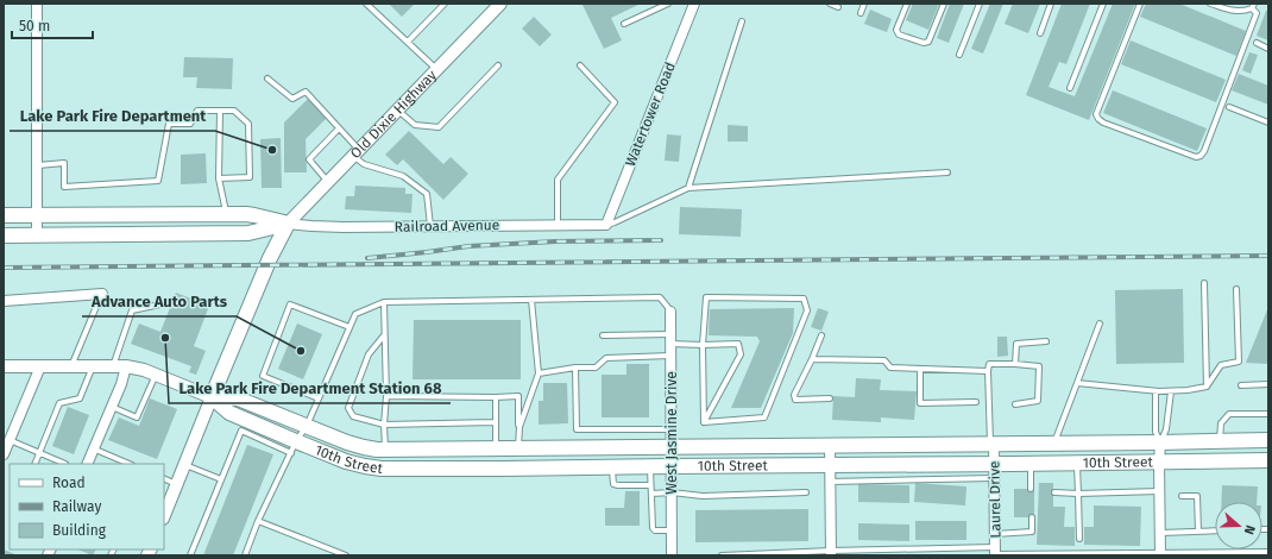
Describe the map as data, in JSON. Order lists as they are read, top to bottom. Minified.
{"streets":{"main road":["10th Street"],"street":["Old Dixie Highway","Watertower Road","Railroad Avenue","West Jasmine Drive","Laurel Drive"]},"crossings":[["Old Dixie Highway","Railroad Avenue"],["Watertower Road","Railroad Avenue"],["West Jasmine Drive","10th Street"],["10th Street","Laurel Drive"]],"places":["Lake Park Fire Department","Lake Park Fire Department Station 68","Advance Auto Parts"],"legend":["Road","Railway","Building"],"scale_bar":"50 m","north":"right"}
